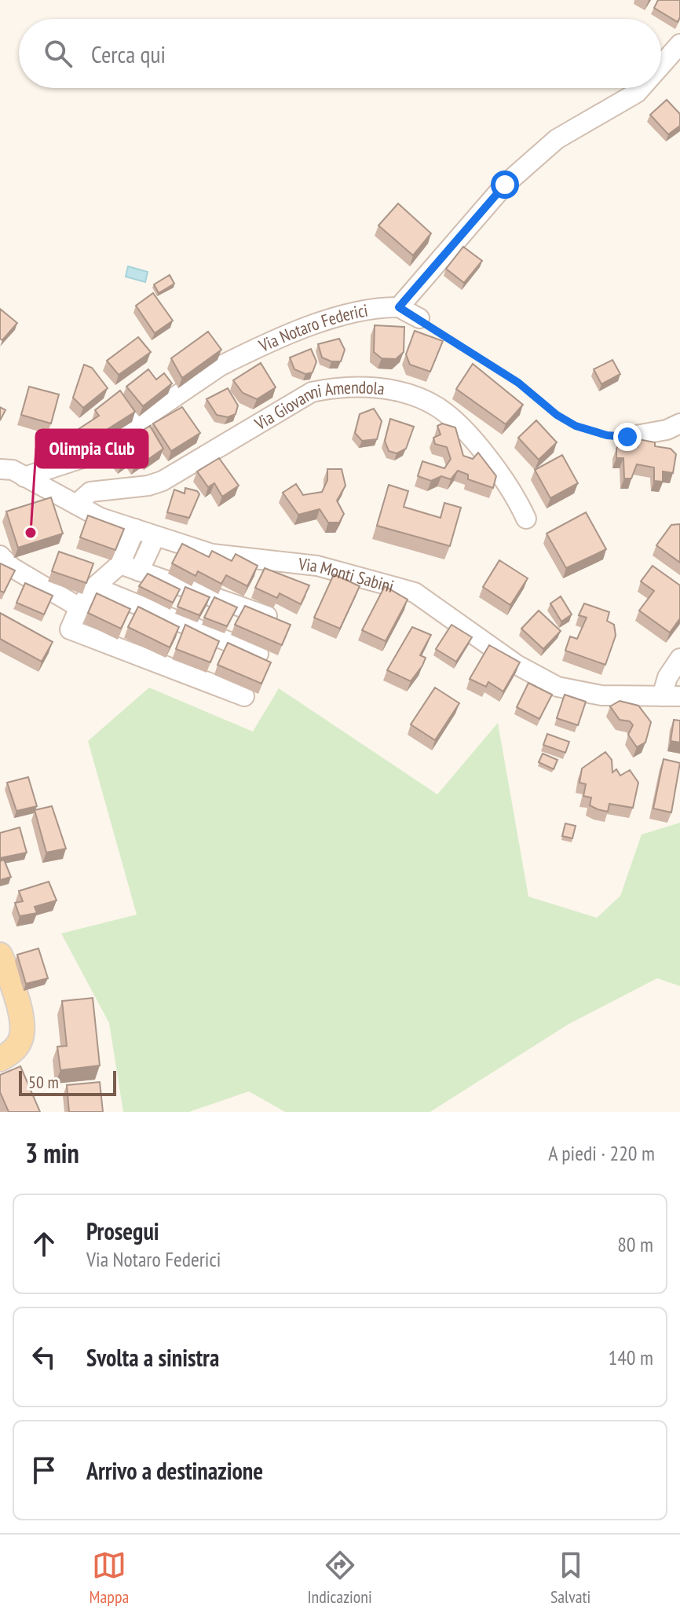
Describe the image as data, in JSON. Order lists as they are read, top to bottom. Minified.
{"streets":{"street":["Via Notaro Federici","Via Giovanni Amendola","Via Monti Sabini"]},"crossings":[["Via Notaro Federici","Via Monti Sabini"],["Via Giovanni Amendola","Via Monti Sabini"]],"places":["Olimpia Club"],"scale_bar":"50 m","page":{"search":"Cerca qui","scale":"50 m","heading":["3 min","A piedi · 220 m"],"list":[["Prosegui","Via Notaro Federici","80 m"],["Svolta a sinistra","140 m"],"Arrivo a destinazione"],"nav":["Mappa","Indicazioni","Salvati"]}}
